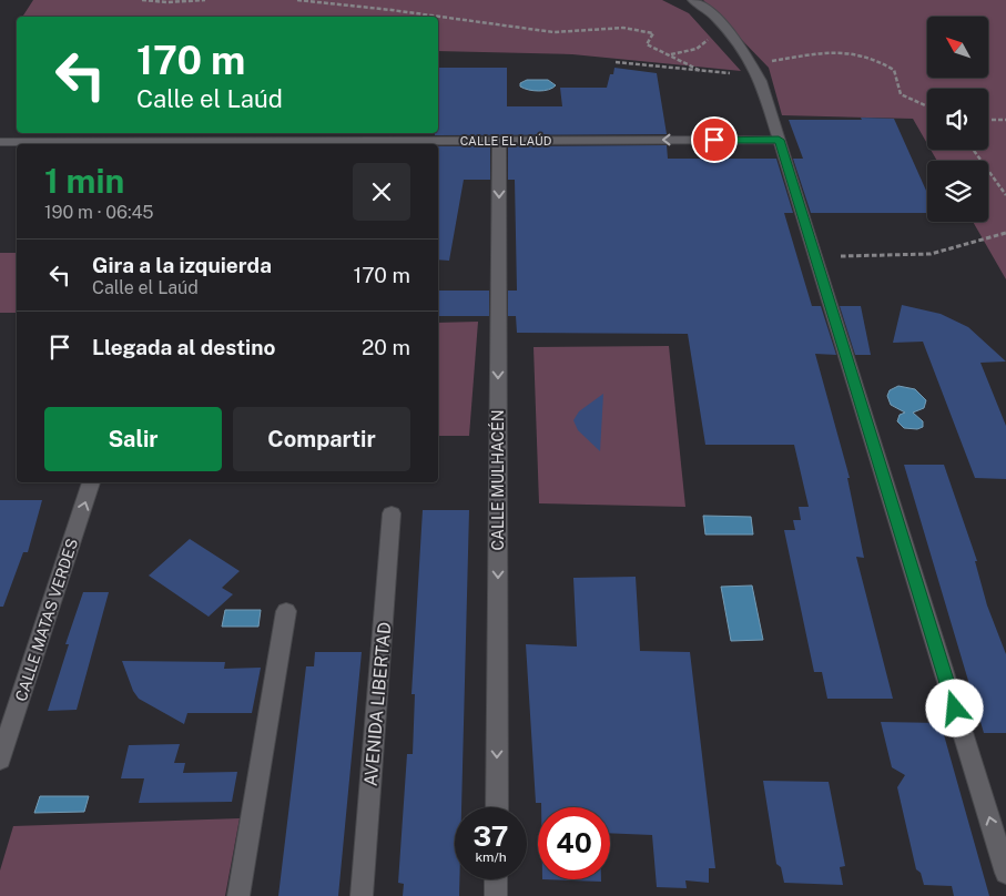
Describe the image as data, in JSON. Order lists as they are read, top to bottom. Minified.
{"streets":{"street":["CALLE EL LAÚD","CALLE MULHACÉN","CALLE MATAS VERDES","AVENIDA LIBERTAD"]},"crossings":[["CALLE EL LAÚD","CALLE MULHACÉN"]],"one_way":["CALLE EL LAÚD","CALLE MULHACÉN","CALLE MATAS VERDES"],"north":"top left","page":{"turn":["170 m","Calle el Laúd"],"heading":["1 min","190 m · 06:45"],"list":[{"name":"Gira a la izquierda","note":"Calle el Laúd","value":"170 m"},{"name":"Llegada al destino","value":"20 m"}],"buttons":["Salir","Compartir"],"speed":"37 km/h","limit":"40"}}
